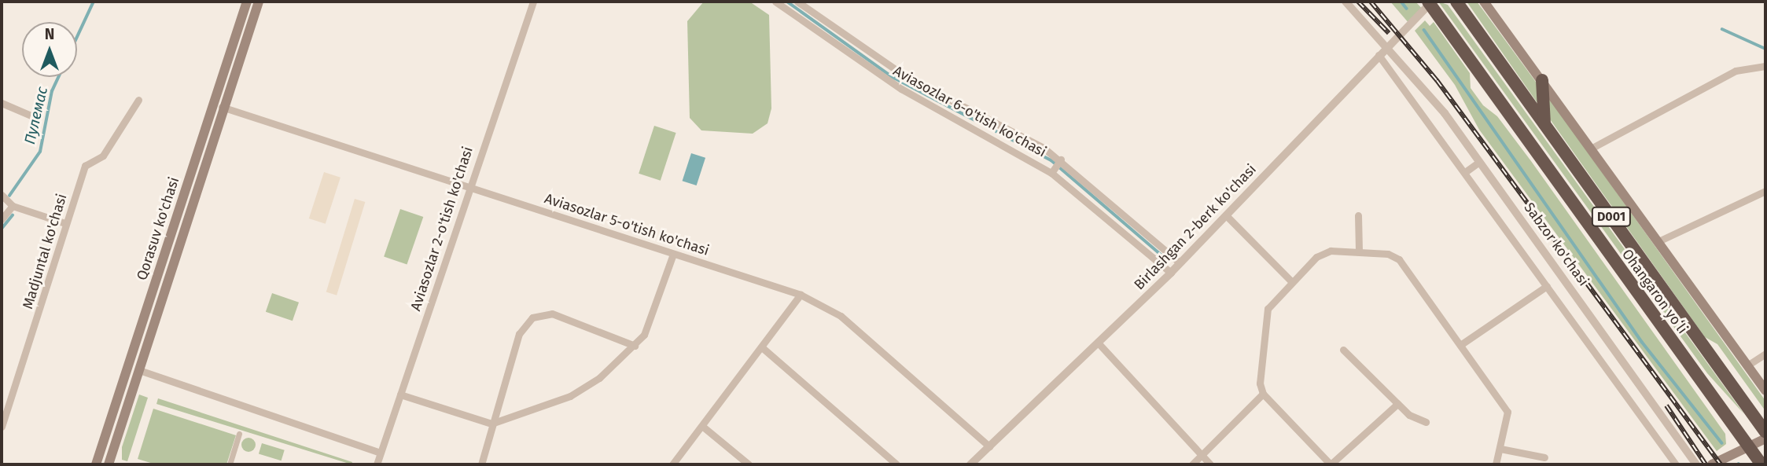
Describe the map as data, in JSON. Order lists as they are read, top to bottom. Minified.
{"streets":{"highway":["D001","Ohangaron yoʻli"],"main road":["Qorasuv ko'chasi"],"street":["Aviasozlar 6-o'tish ko'chasi","Aviasozlar 5-o'tish ko'chasi","Birlashgan 2-berk ko'chasi","Aviasozlar 2-o'tish ko'chasi","Sabzor ko'chasi","Madjuntal ko'chasi"]},"crossings":[["Aviasozlar 6-o'tish ko'chasi","Birlashgan 2-berk ko'chasi"],["Aviasozlar 5-o'tish ko'chasi","Birlashgan 2-berk ko'chasi"],["Aviasozlar 5-o'tish ko'chasi","Qorasuv ko'chasi"],["Aviasozlar 5-o'tish ko'chasi","Aviasozlar 2-o'tish ko'chasi"],["Birlashgan 2-berk ko'chasi","Sabzor ko'chasi"],["Birlashgan 2-berk ko'chasi","Ohangaron yoʻli"]],"water":["Пулемас"],"north":"top"}
